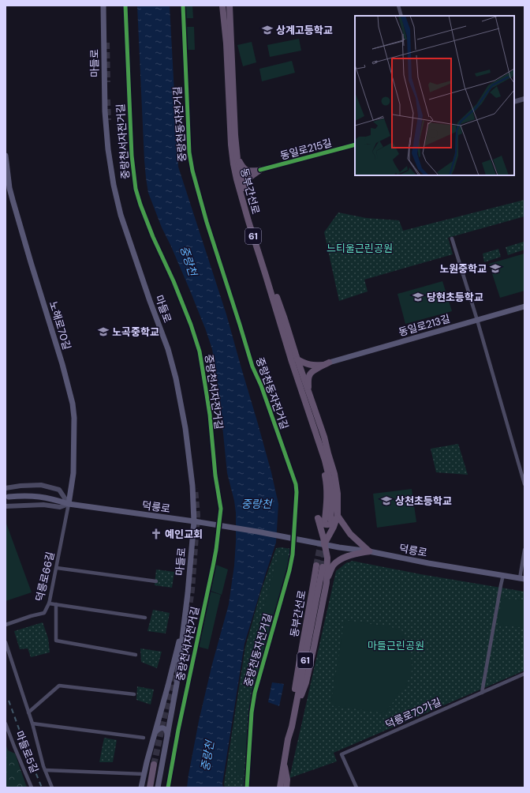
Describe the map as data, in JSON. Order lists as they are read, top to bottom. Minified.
{"streets":{"highway":["동부간선로","61"],"main road":["마들로","노해로70길","동일로213길","덕릉로"],"street":["동일로215길","덕릉로66길","덕릉로70가길","마들로5길"],"cycle path":["중랑천동자전거길","중랑천서자전거길"]},"crossings":[["마들로","덕릉로"],["노해로70길","덕릉로"],["노해로70길","덕릉로66길"],["덕릉로","덕릉로66길"]],"water":["중랑천"],"parks":["느티울근린공원","마들근린공원"],"places":{"school or university":["상계고등학교","노원중학교","당현초등학교","노곡중학교","상천초등학교"],"church":["예인교회"]}}
